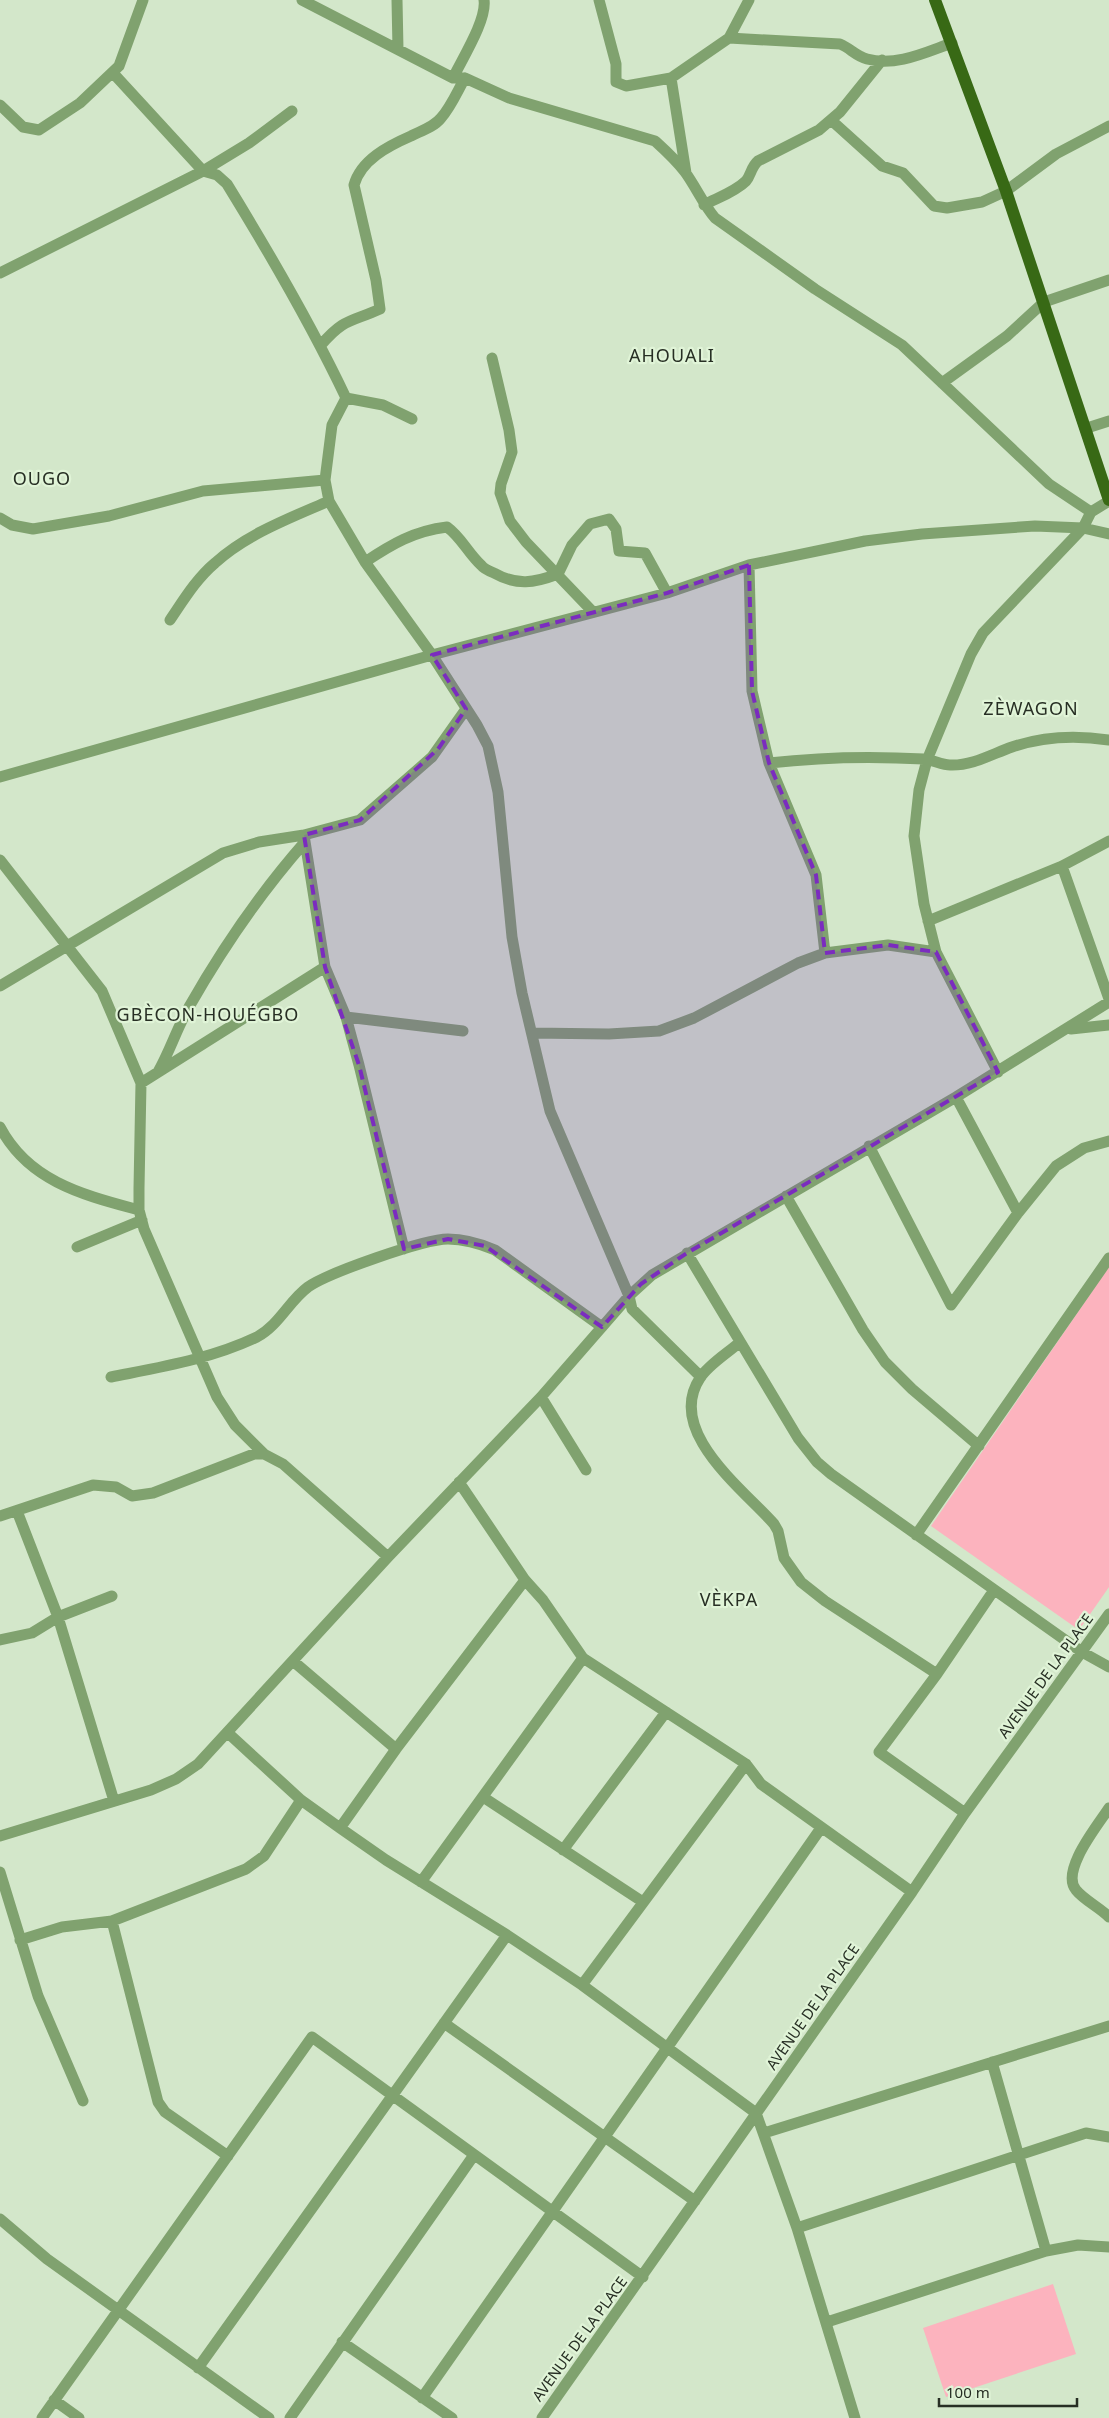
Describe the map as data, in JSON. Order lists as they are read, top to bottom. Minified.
{"streets":{"street":["AVENUE DE LA PLACE"]},"districts":["AHOUALI","OUGO","ZÈWAGON","GBÈCON-HOUÉGBO","VÈKPA"],"scale_bar":"100 m"}
